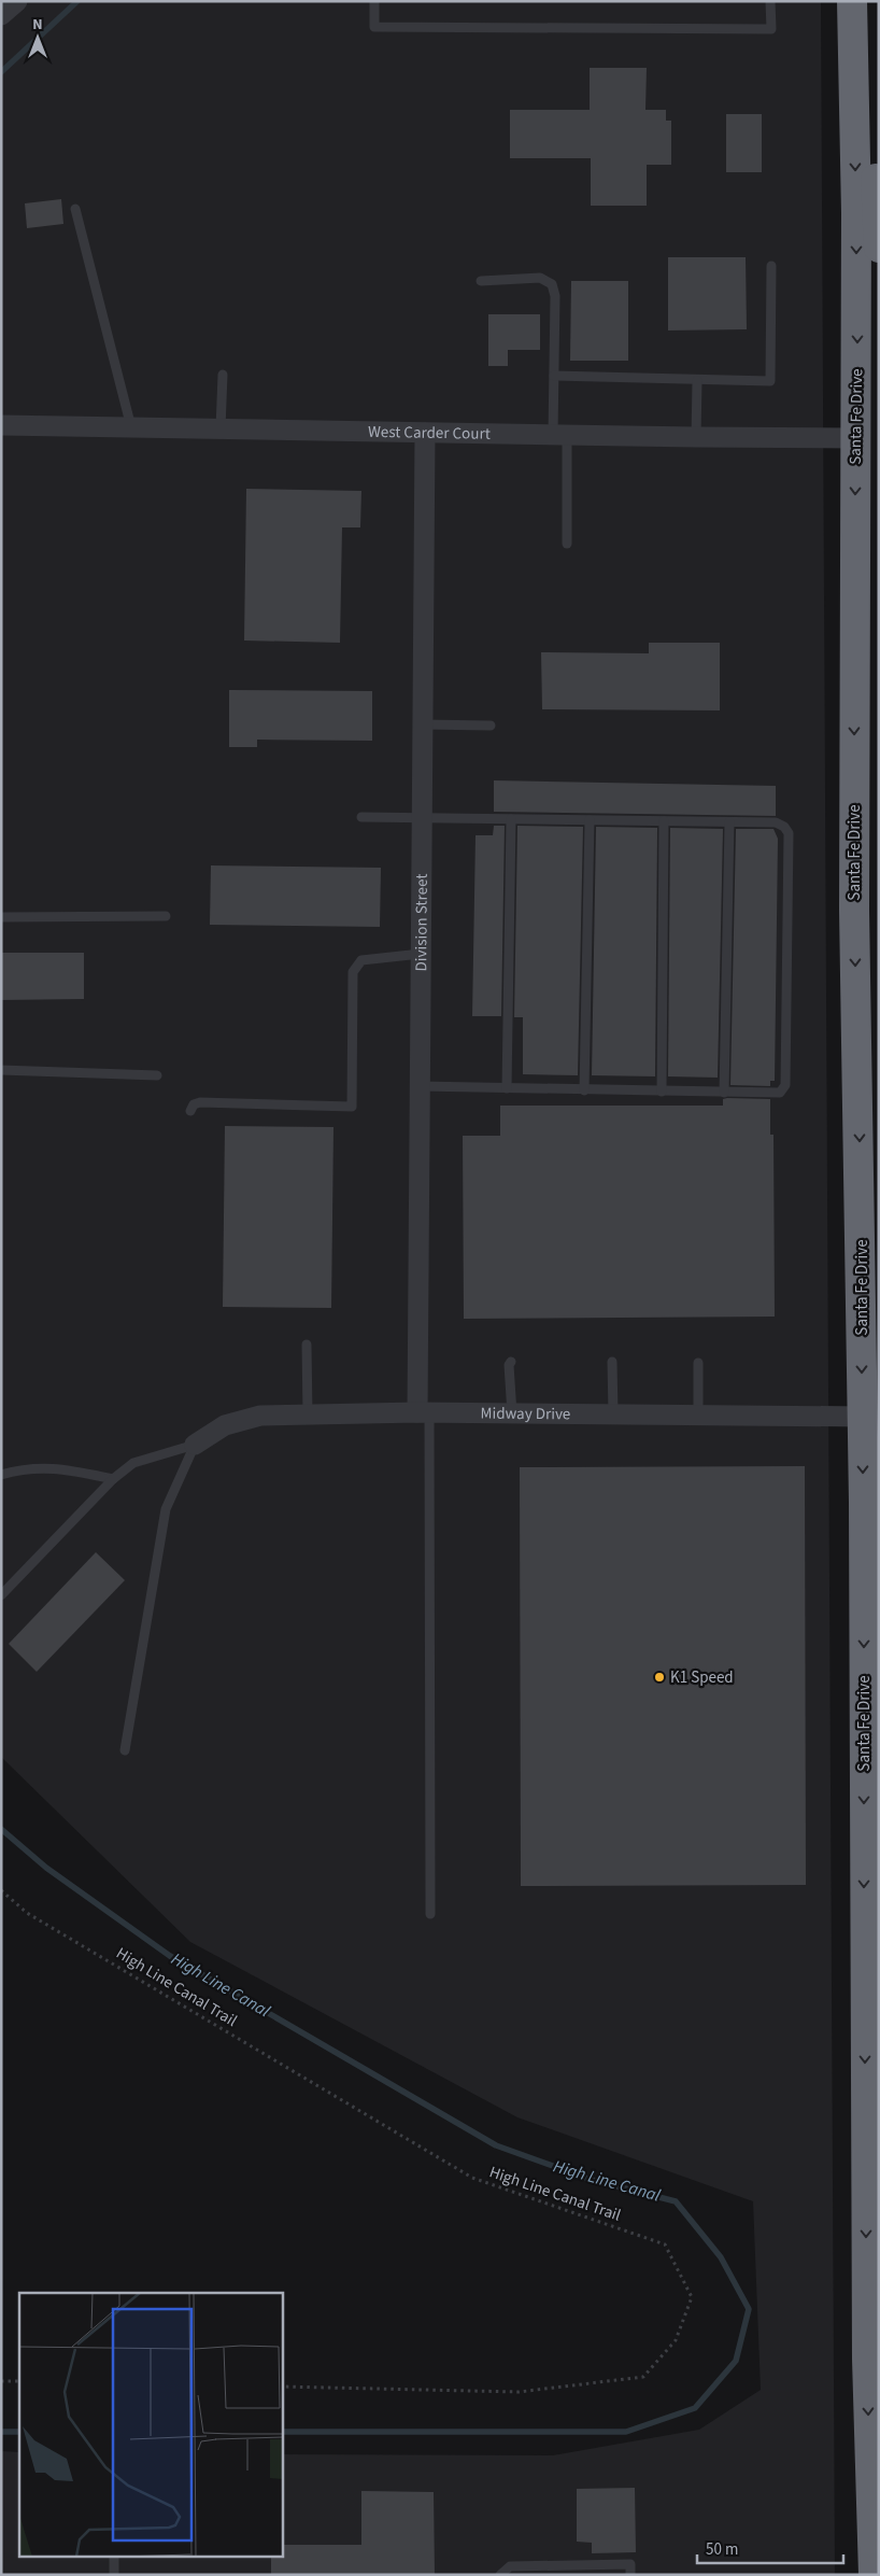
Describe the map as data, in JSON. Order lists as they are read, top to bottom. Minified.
{"streets":{"highway":["Santa Fe Drive"],"street":["West Carder Court","Division Street","Midway Drive"],"path":["High Line Canal Trail"]},"crossings":[["Santa Fe Drive","West Carder Court"],["Santa Fe Drive","Midway Drive"],["West Carder Court","Division Street"],["Division Street","Midway Drive"]],"one_way":["Santa Fe Drive"],"water":["High Line Canal"],"places":["K1 Speed"],"scale_bar":"50 m","north":"top"}
